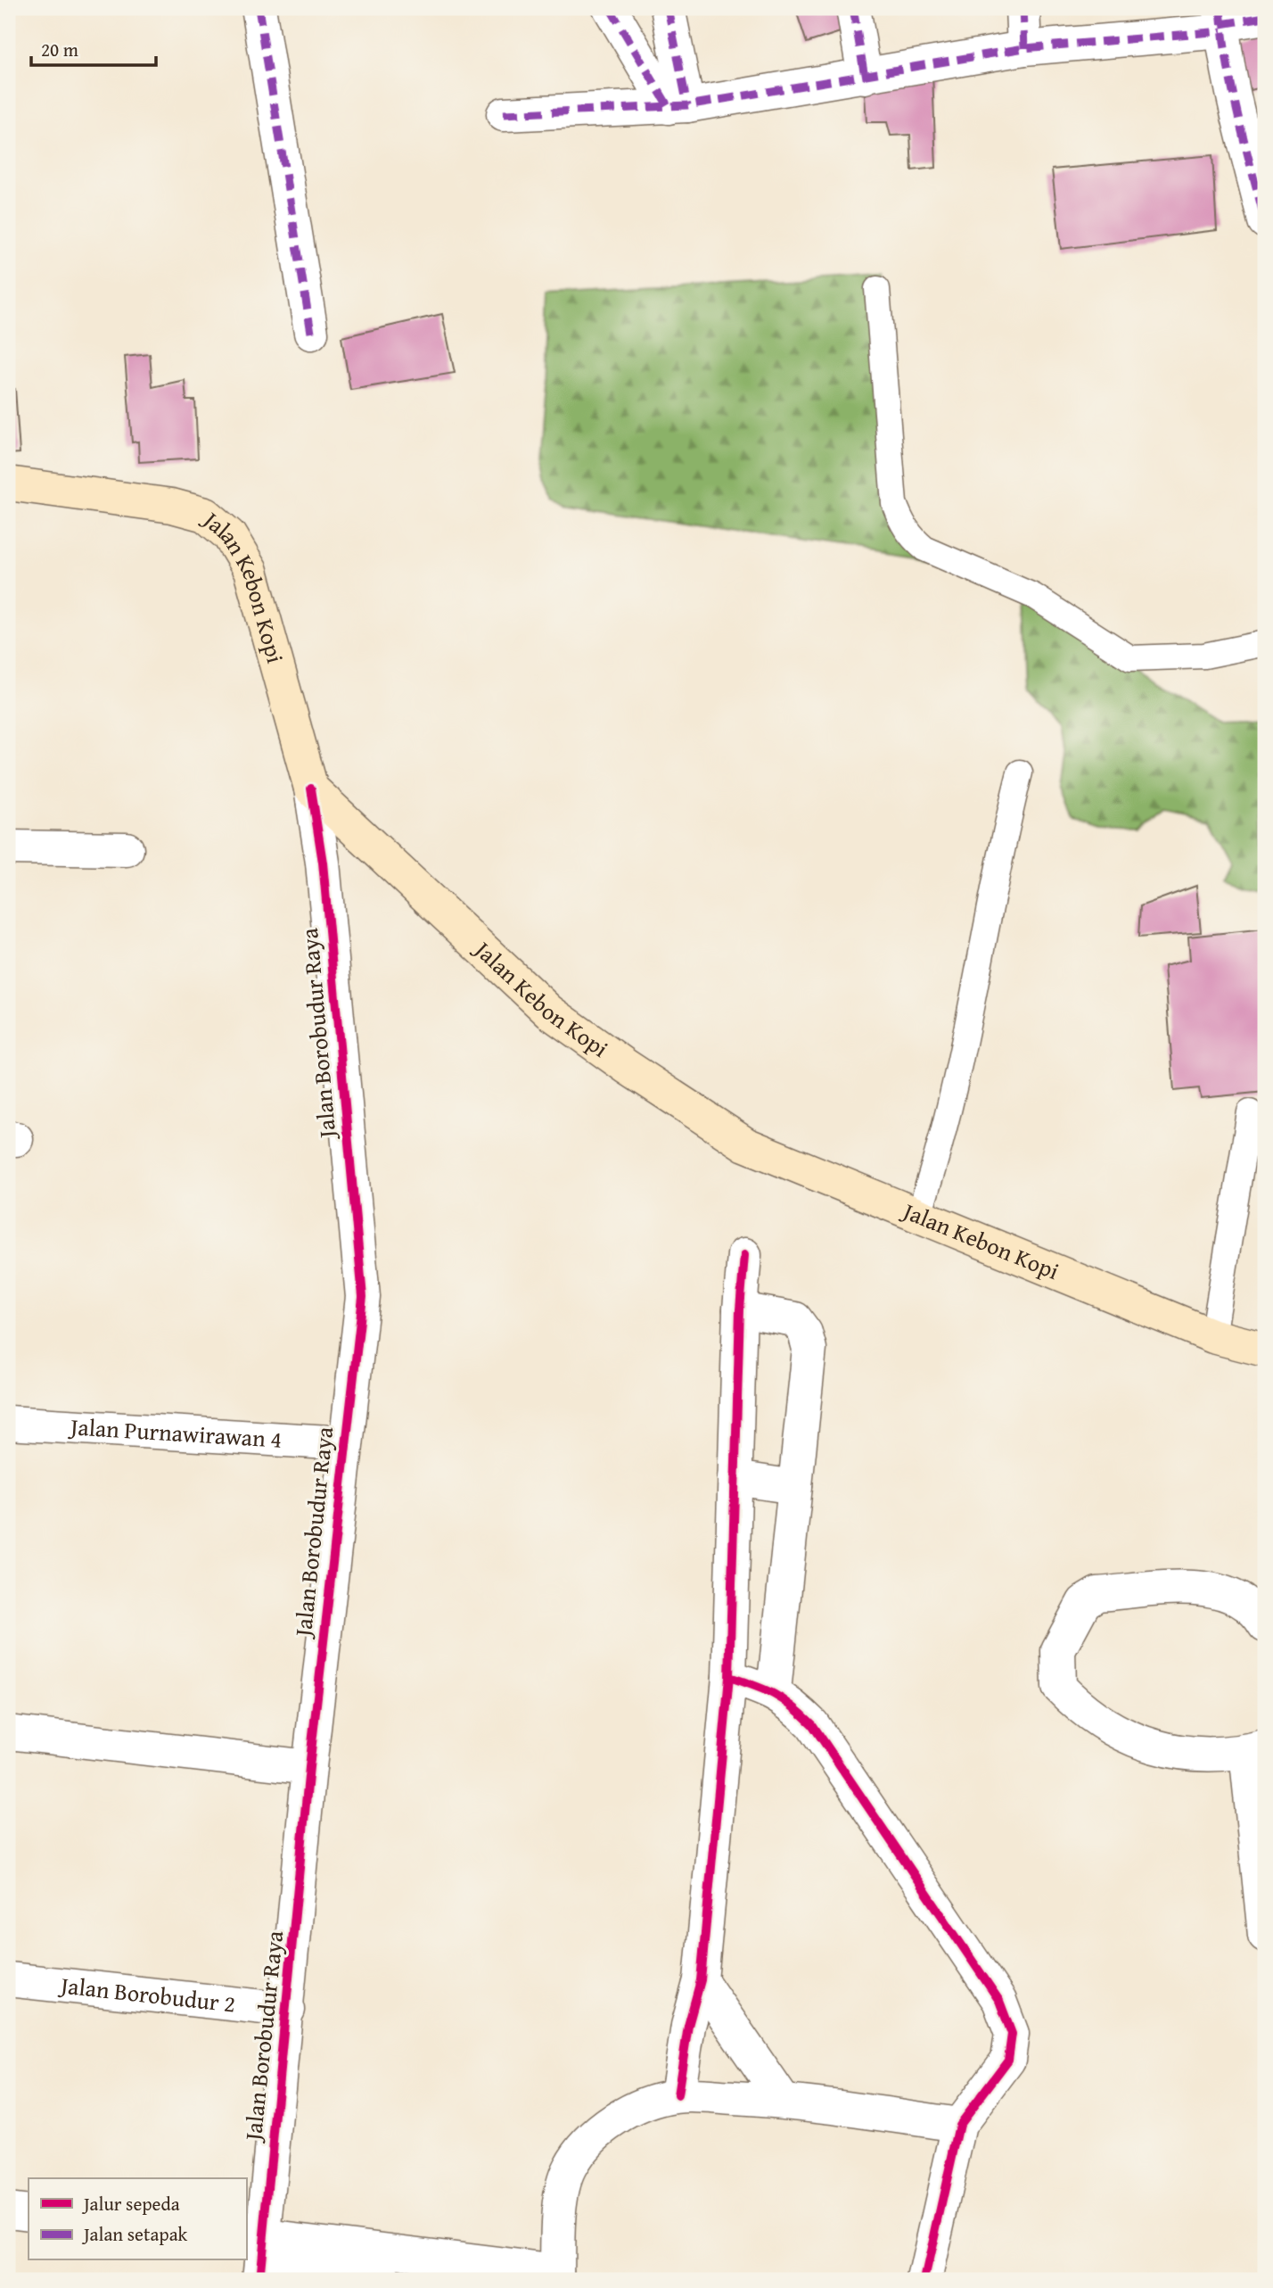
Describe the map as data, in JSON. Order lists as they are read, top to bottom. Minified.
{"streets":{"main road":["Jalan Kebon Kopi"],"street":["Jalan Borobudur Raya","Jalan Purnawirawan 4","Jalan Borobudur 2"]},"crossings":[["Jalan Kebon Kopi","Jalan Borobudur Raya"],["Jalan Borobudur Raya","Jalan Purnawirawan 4"],["Jalan Borobudur Raya","Jalan Borobudur 2"]],"legend":["Jalur sepeda","Jalan setapak"],"scale_bar":"20 m"}
